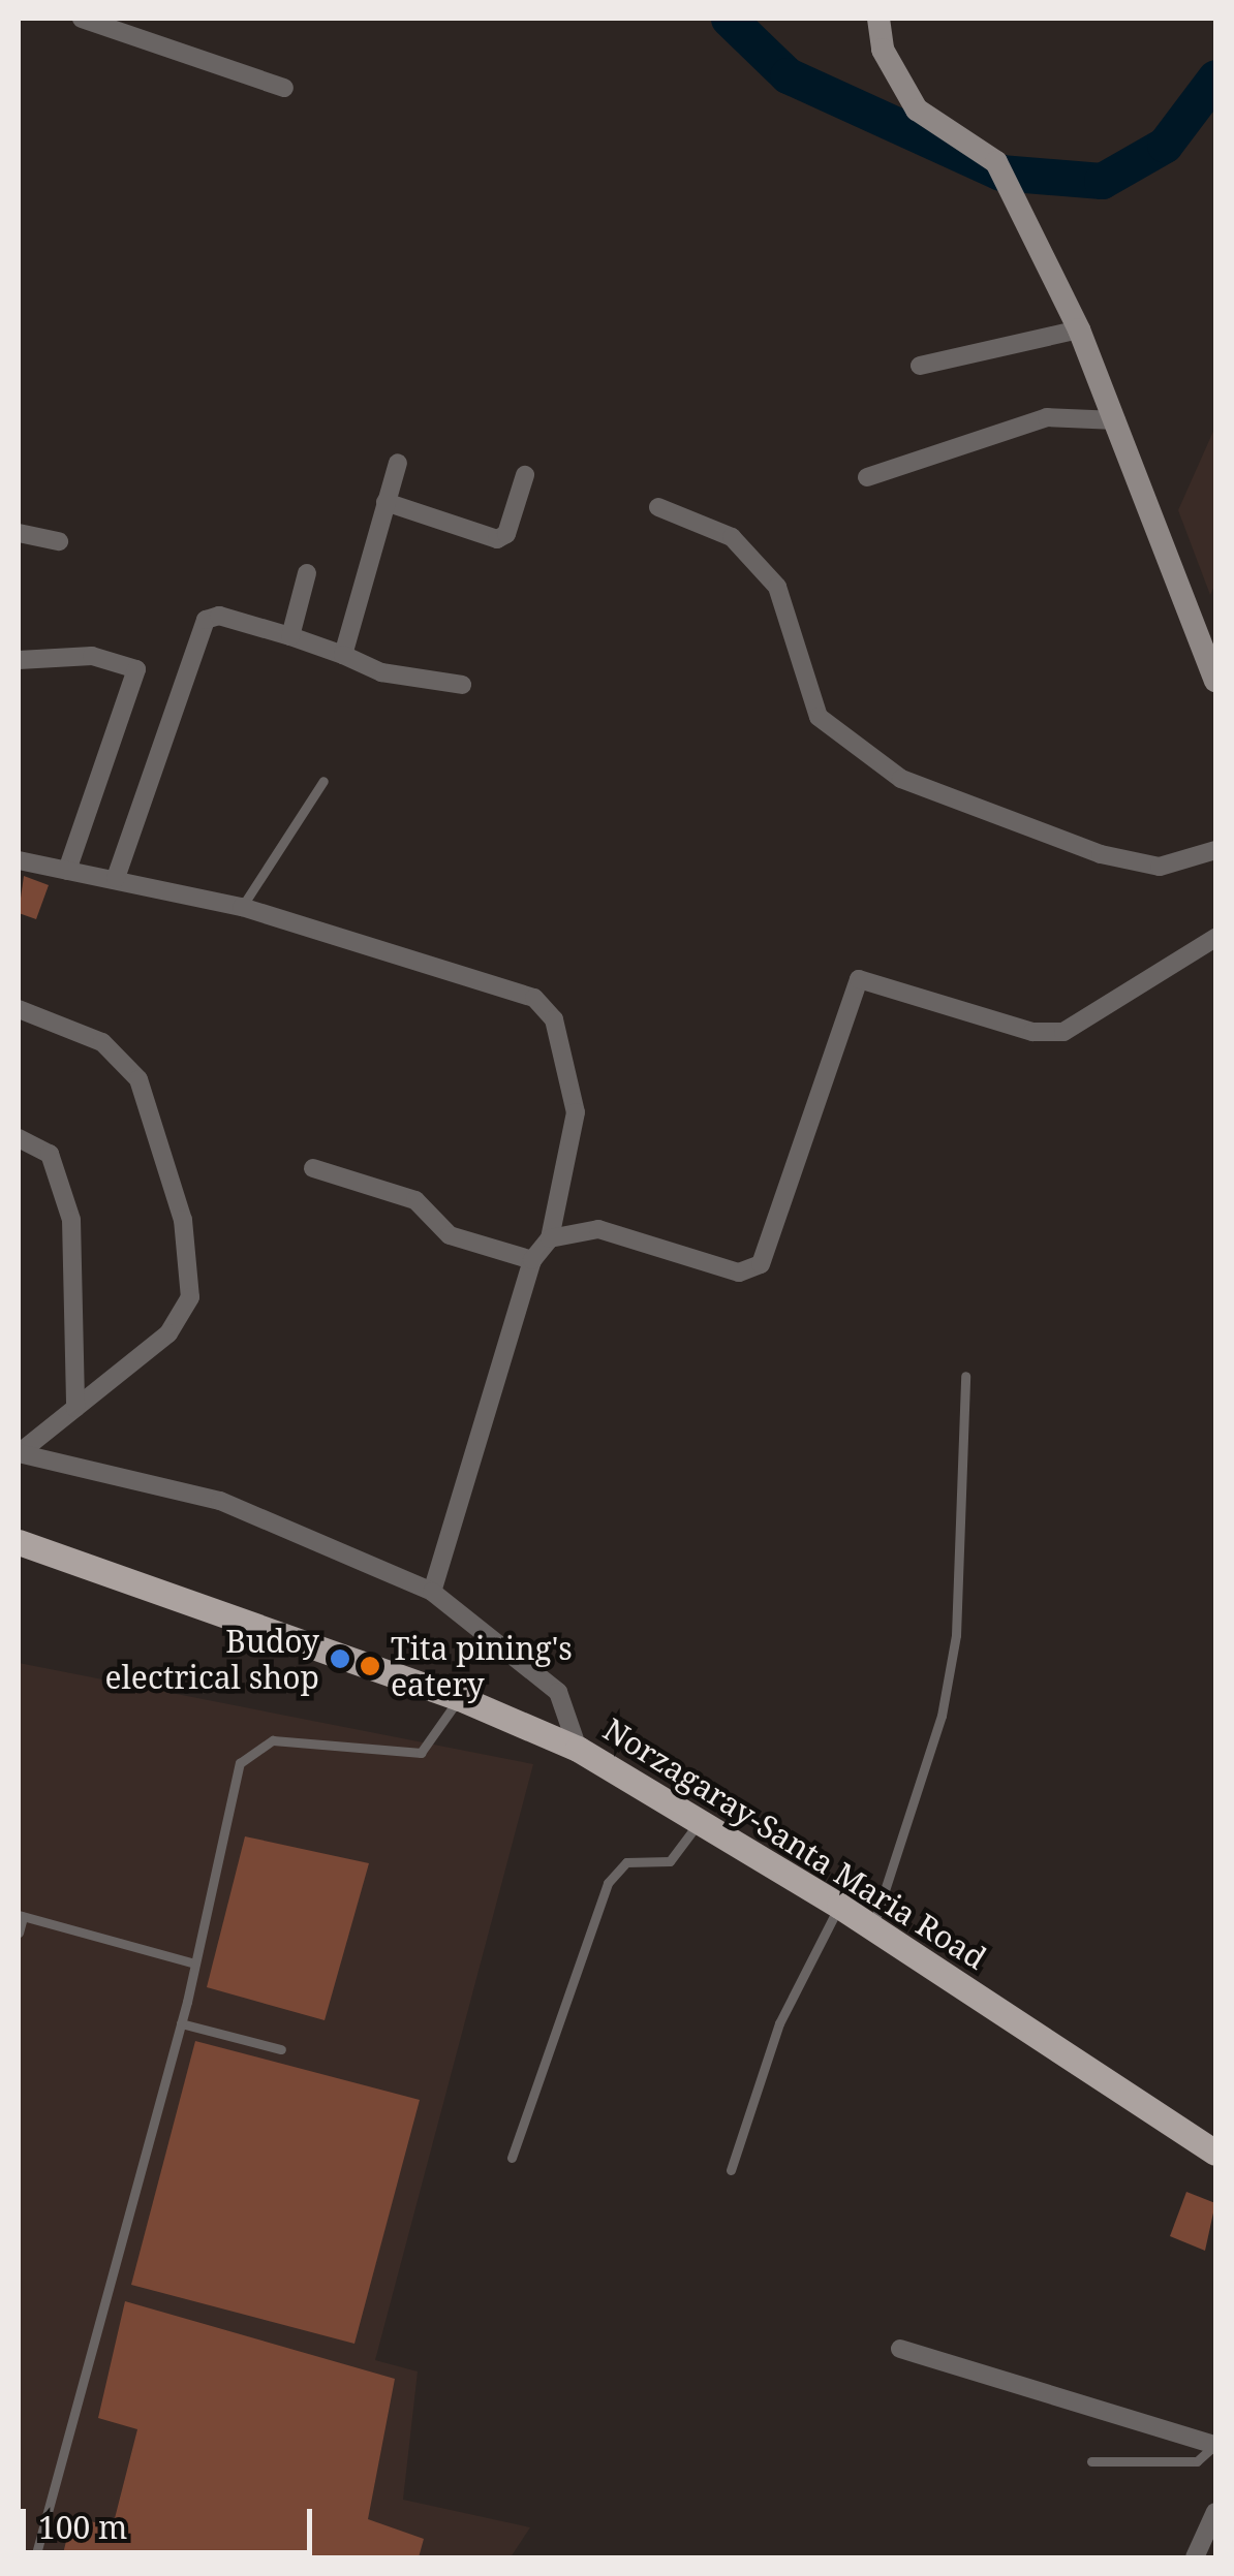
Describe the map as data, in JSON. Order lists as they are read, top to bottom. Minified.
{"streets":{"main road":["Norzagaray-Santa Maria Road"]},"places":["Budoy electrical shop","Tita pining's eatery"],"scale_bar":"100 m"}
